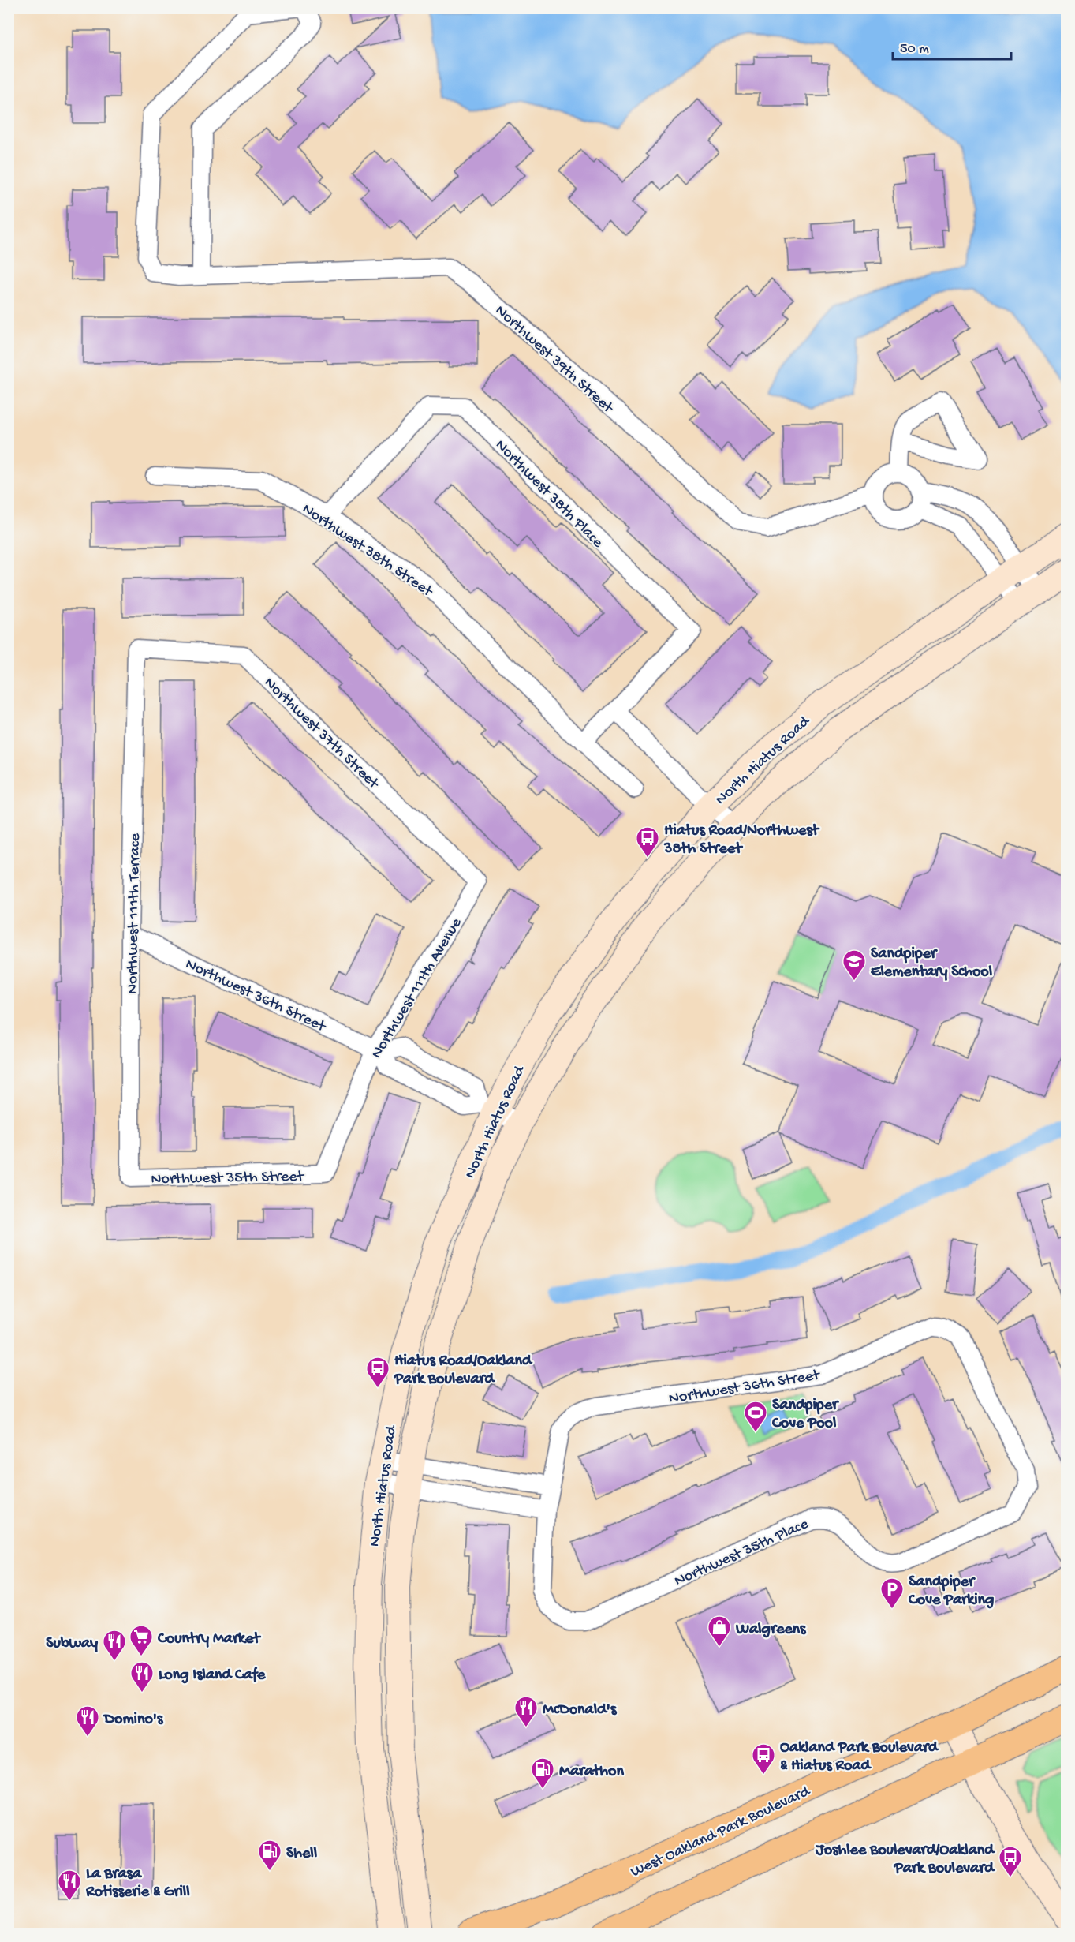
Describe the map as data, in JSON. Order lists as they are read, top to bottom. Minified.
{"streets":{"main road":["North Hiatus Road","West Oakland Park Boulevard"],"street":["Northwest 39th Street","Northwest 38th Place","Northwest 38th Street","Northwest 37th Street","Northwest 111th Terrace","Northwest 111th Avenue","Northwest 36th Street","Northwest 35th Street","Northwest 35th Place"]},"crossings":[["Northwest 38th Place","Northwest 38th Street"],["Northwest 37th Street","Northwest 111th Terrace"],["Northwest 37th Street","Northwest 111th Avenue"],["Northwest 111th Terrace","Northwest 36th Street"],["Northwest 111th Terrace","Northwest 35th Street"],["Northwest 111th Avenue","Northwest 36th Street"],["Northwest 111th Avenue","Northwest 35th Street"],["Northwest 36th Street","Northwest 35th Place"]],"places":{"bus stop":["Hiatus Road/Northwest 38th Street","Hiatus Road/Oakland Park Boulevard","Oakland Park Boulevard & Hiatus Road","Joshlee Boulevard/Oakland Park Boulevard"],"school or university":["Sandpiper Elementary School"],"sports":["Sandpiper Cove Pool"],"parking":["Sandpiper Cove Parking"],"shop":["Walgreens"],"supermarket":["Country Market"],"restaurant":["Subway","Long Island Cafe","McDonald's","Domino's","La Brasa Rotisserie & Grill"],"fuel station":["Marathon","Shell"]},"scale_bar":"50 m"}
